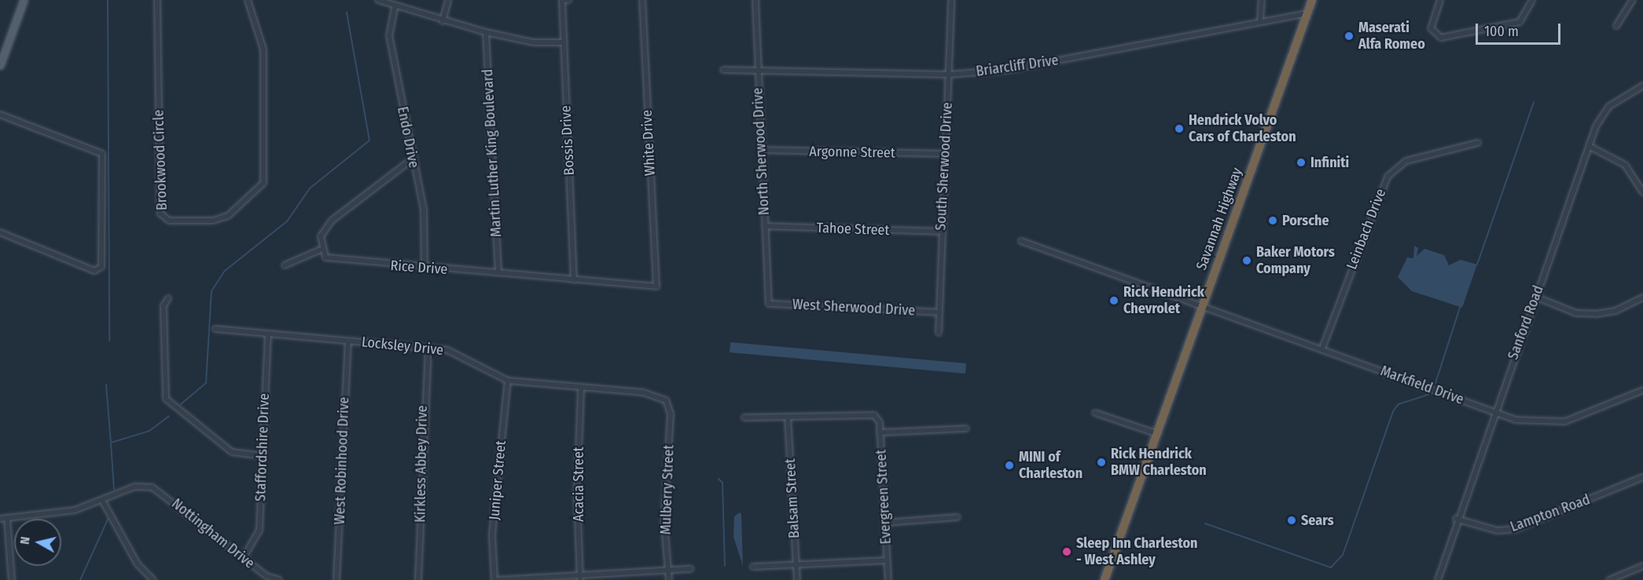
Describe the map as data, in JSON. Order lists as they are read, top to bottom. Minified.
{"streets":{"highway":["Savannah Highway"],"street":["Briarcliff Drive","Endo Drive","Bossis Drive","White Drive","North Sherwood Drive","Argonne Street","Martin Luther King Boulevard","Brookwood Circle","South Sherwood Drive","Tahoe Street","Leinbach Drive","Rice Drive","West Sherwood Drive","Sanford Road","Locksley Drive","Markfield Drive","Staffordshire Drive","West Robinhood Drive","Kirkless Abbey Drive","Juniper Street","Acacia Street","Mulberry Street","Evergreen Street","Balsam Street","Lampton Road","Nottingham Drive"]},"crossings":[["Briarcliff Drive","North Sherwood Drive"],["Briarcliff Drive","South Sherwood Drive"],["Briarcliff Drive","Savannah Highway"],["Endo Drive","Rice Drive"],["Bossis Drive","Rice Drive"],["White Drive","Rice Drive"],["North Sherwood Drive","Argonne Street"],["North Sherwood Drive","Tahoe Street"],["North Sherwood Drive","West Sherwood Drive"],["Argonne Street","South Sherwood Drive"],["Martin Luther King Boulevard","Rice Drive"],["South Sherwood Drive","Tahoe Street"],["South Sherwood Drive","West Sherwood Drive"],["Savannah Highway","Markfield Drive"],["Leinbach Drive","Markfield Drive"],["Sanford Road","Markfield Drive"],["Sanford Road","Lampton Road"],["Locksley Drive","Staffordshire Drive"],["Locksley Drive","West Robinhood Drive"],["Locksley Drive","Kirkless Abbey Drive"],["Locksley Drive","Juniper Street"],["Locksley Drive","Acacia Street"],["Locksley Drive","Mulberry Street"],["Staffordshire Drive","Nottingham Drive"],["Evergreen Street","Balsam Street"]],"places":["Maserati Alfa Romeo","Hendrick Volvo Cars of Charleston","Infiniti","Porsche","Baker Motors Company","Rick Hendrick Chevrolet","Rick Hendrick BMW Charleston","MINI of Charleston","Sears","Sleep Inn Charleston - West Ashley"],"scale_bar":"100 m","north":"left"}
